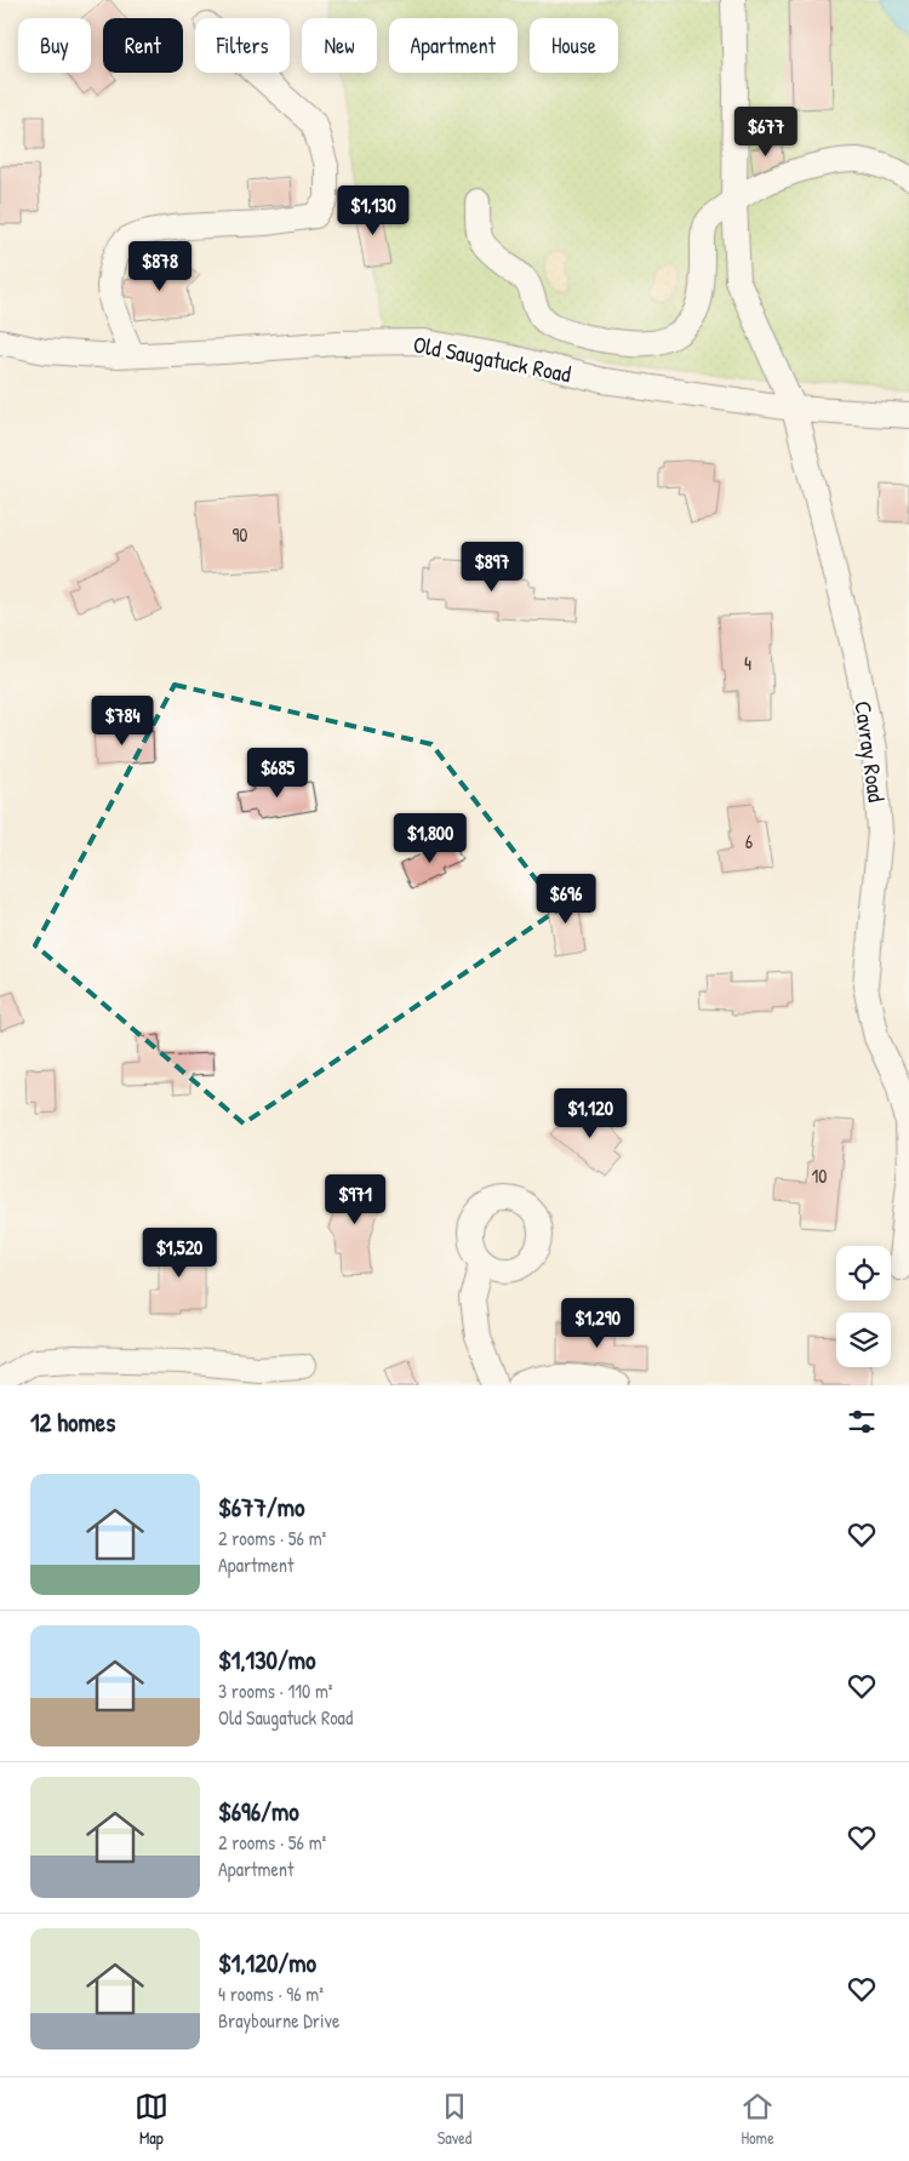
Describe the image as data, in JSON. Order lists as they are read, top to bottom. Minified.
{"streets":{"street":["Old Saugatuck Road","Cavray Road"]},"crossings":[["Old Saugatuck Road","Cavray Road"]],"house_numbers":["90","4","6","10"],"page":{"chip":["Buy","Rent","Filters","New","Apartment","House"],"price":["$677","$1,130","$878","$897","$784","$685","$1,800","$696","$1,120","$971","$1,520","$1,290"],"heading":"12 homes","list":[{"name":"$677/mo","note":"2 rooms · 56 m² · Apartment"},{"name":"$1,130/mo","note":"3 rooms · 110 m² · Old Saugatuck Road"},{"name":"$696/mo","note":"2 rooms · 56 m² · Apartment"},{"name":"$1,120/mo","note":"4 rooms · 96 m² · Braybourne Drive"}],"tabs":["Map","Saved","Home"]}}
